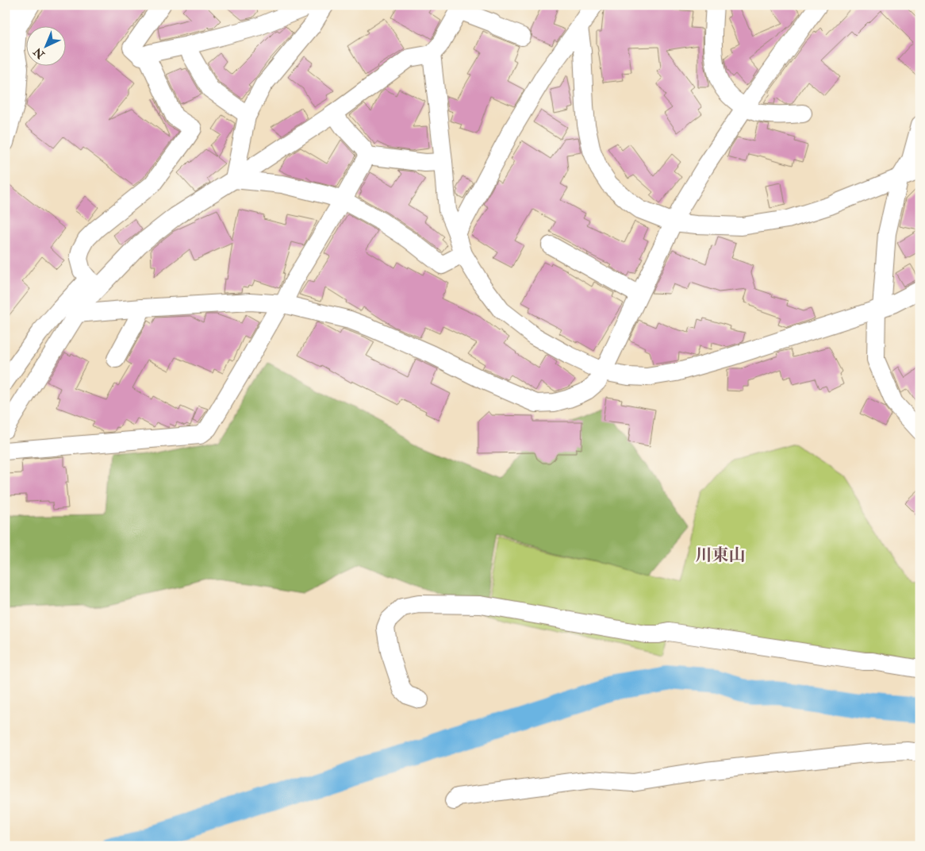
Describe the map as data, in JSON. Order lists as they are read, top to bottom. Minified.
{"districts":["川東山"],"north":"bottom left"}
